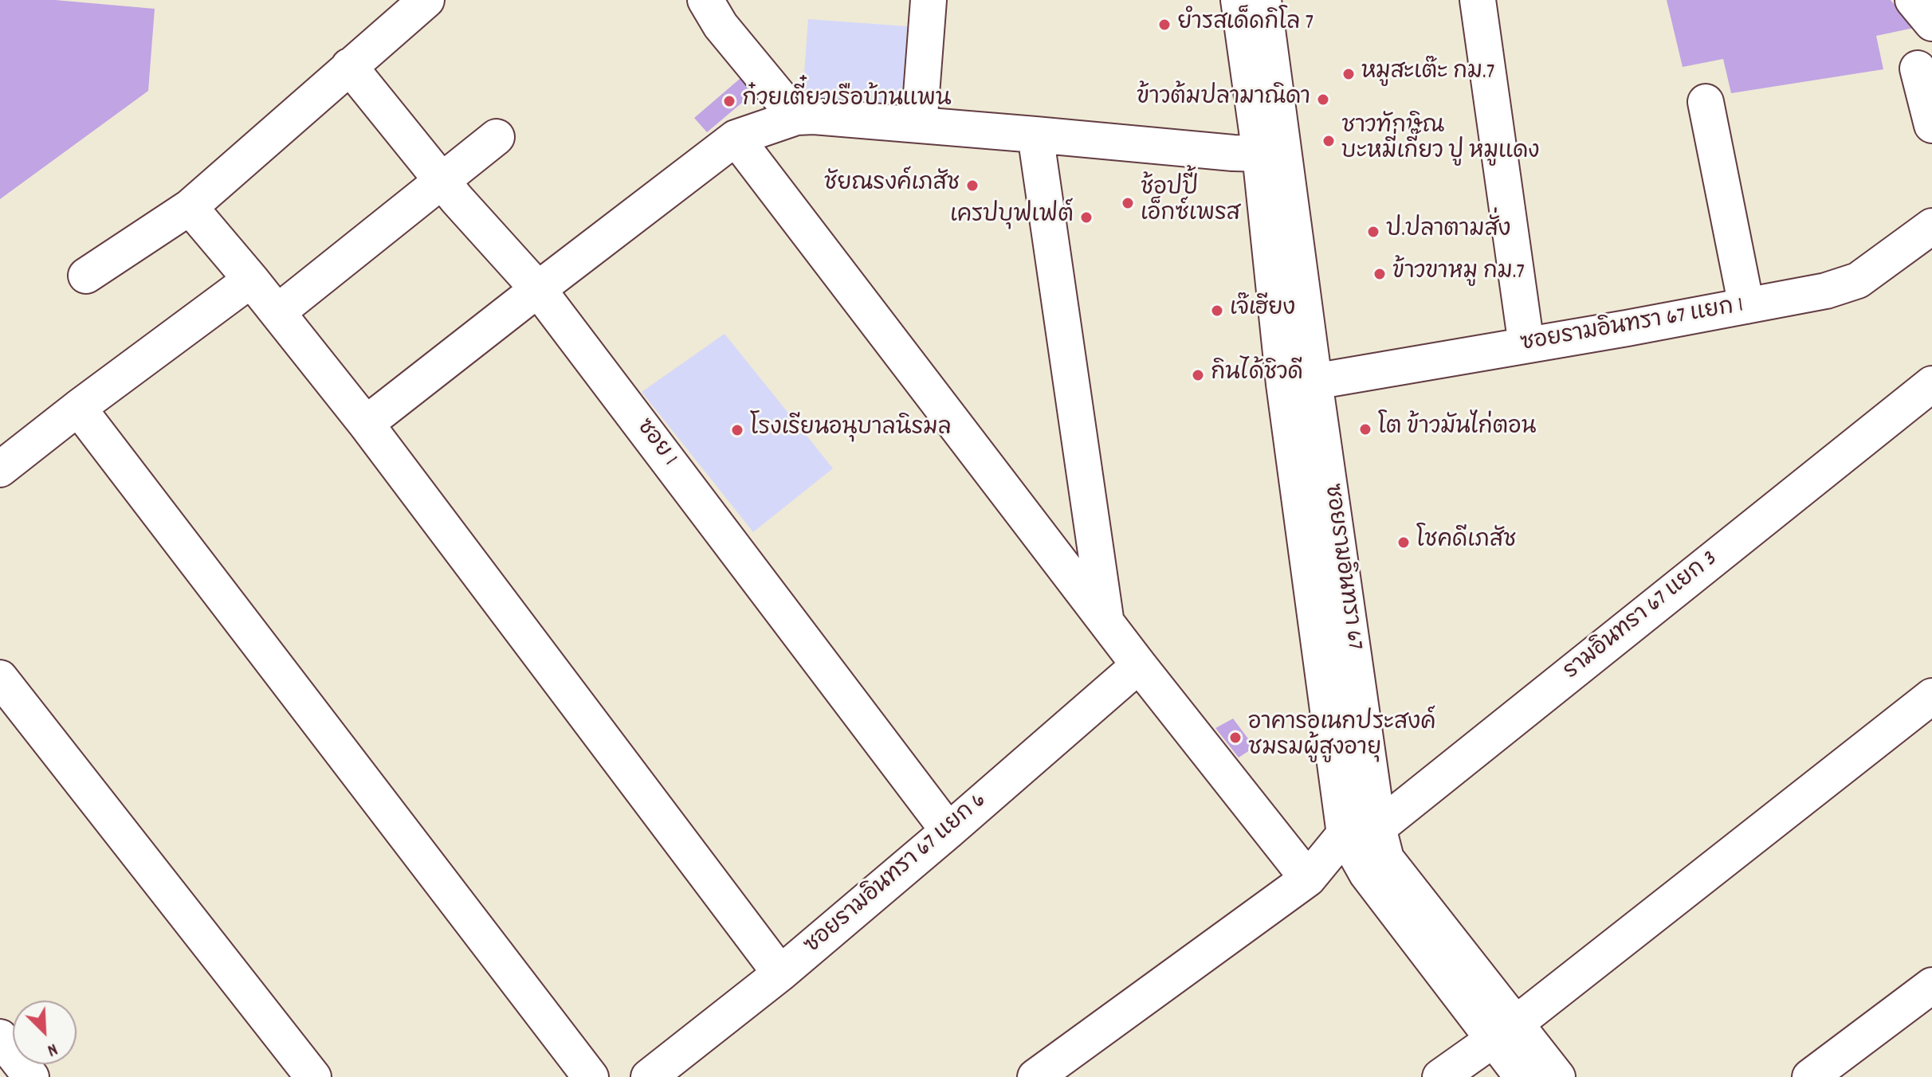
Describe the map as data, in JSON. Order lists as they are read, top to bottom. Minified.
{"streets":{"street":["ซอยรามอินทรา 67 แยก 1","ซอย 1","ซอยรามอินทรา 67","รามอินทรา 67 แยก 3","ซอยรามอินทรา 67 แยก 6"]},"crossings":[["ซอยรามอินทรา 67 แยก 1","ซอยรามอินทรา 67"],["ซอย 1","ซอยรามอินทรา 67 แยก 6"],["ซอยรามอินทรา 67","รามอินทรา 67 แยก 3"]],"places":["ยำรสเด็ดกิโล 7","หมูสะเต๊ะ กม.7","ข้าวต้มปลามาณิดา","ก๋วยเตี๋ยวเรือบ้านแพน","ชาวทักษิณ บะหมี่เกี๊ยว ปู หมูแดง","ชัยณรงค์เภสัช","ช้อปปี้ เอ็กซ์เพรส","เครปบุฟเฟต์","ป.ปลาตามสั่ง","ข้าวขาหมู กม.7","เจ๊เฮียง","กินได้ชิวดี","โต ข้าวมันไก่ตอน","โรงเรียนอนุบาลนิรมล","โชคดีเภสัช","อาคารอเนกประสงค์ ชมรมผู้สูงอายุ"],"north":"bottom right"}
